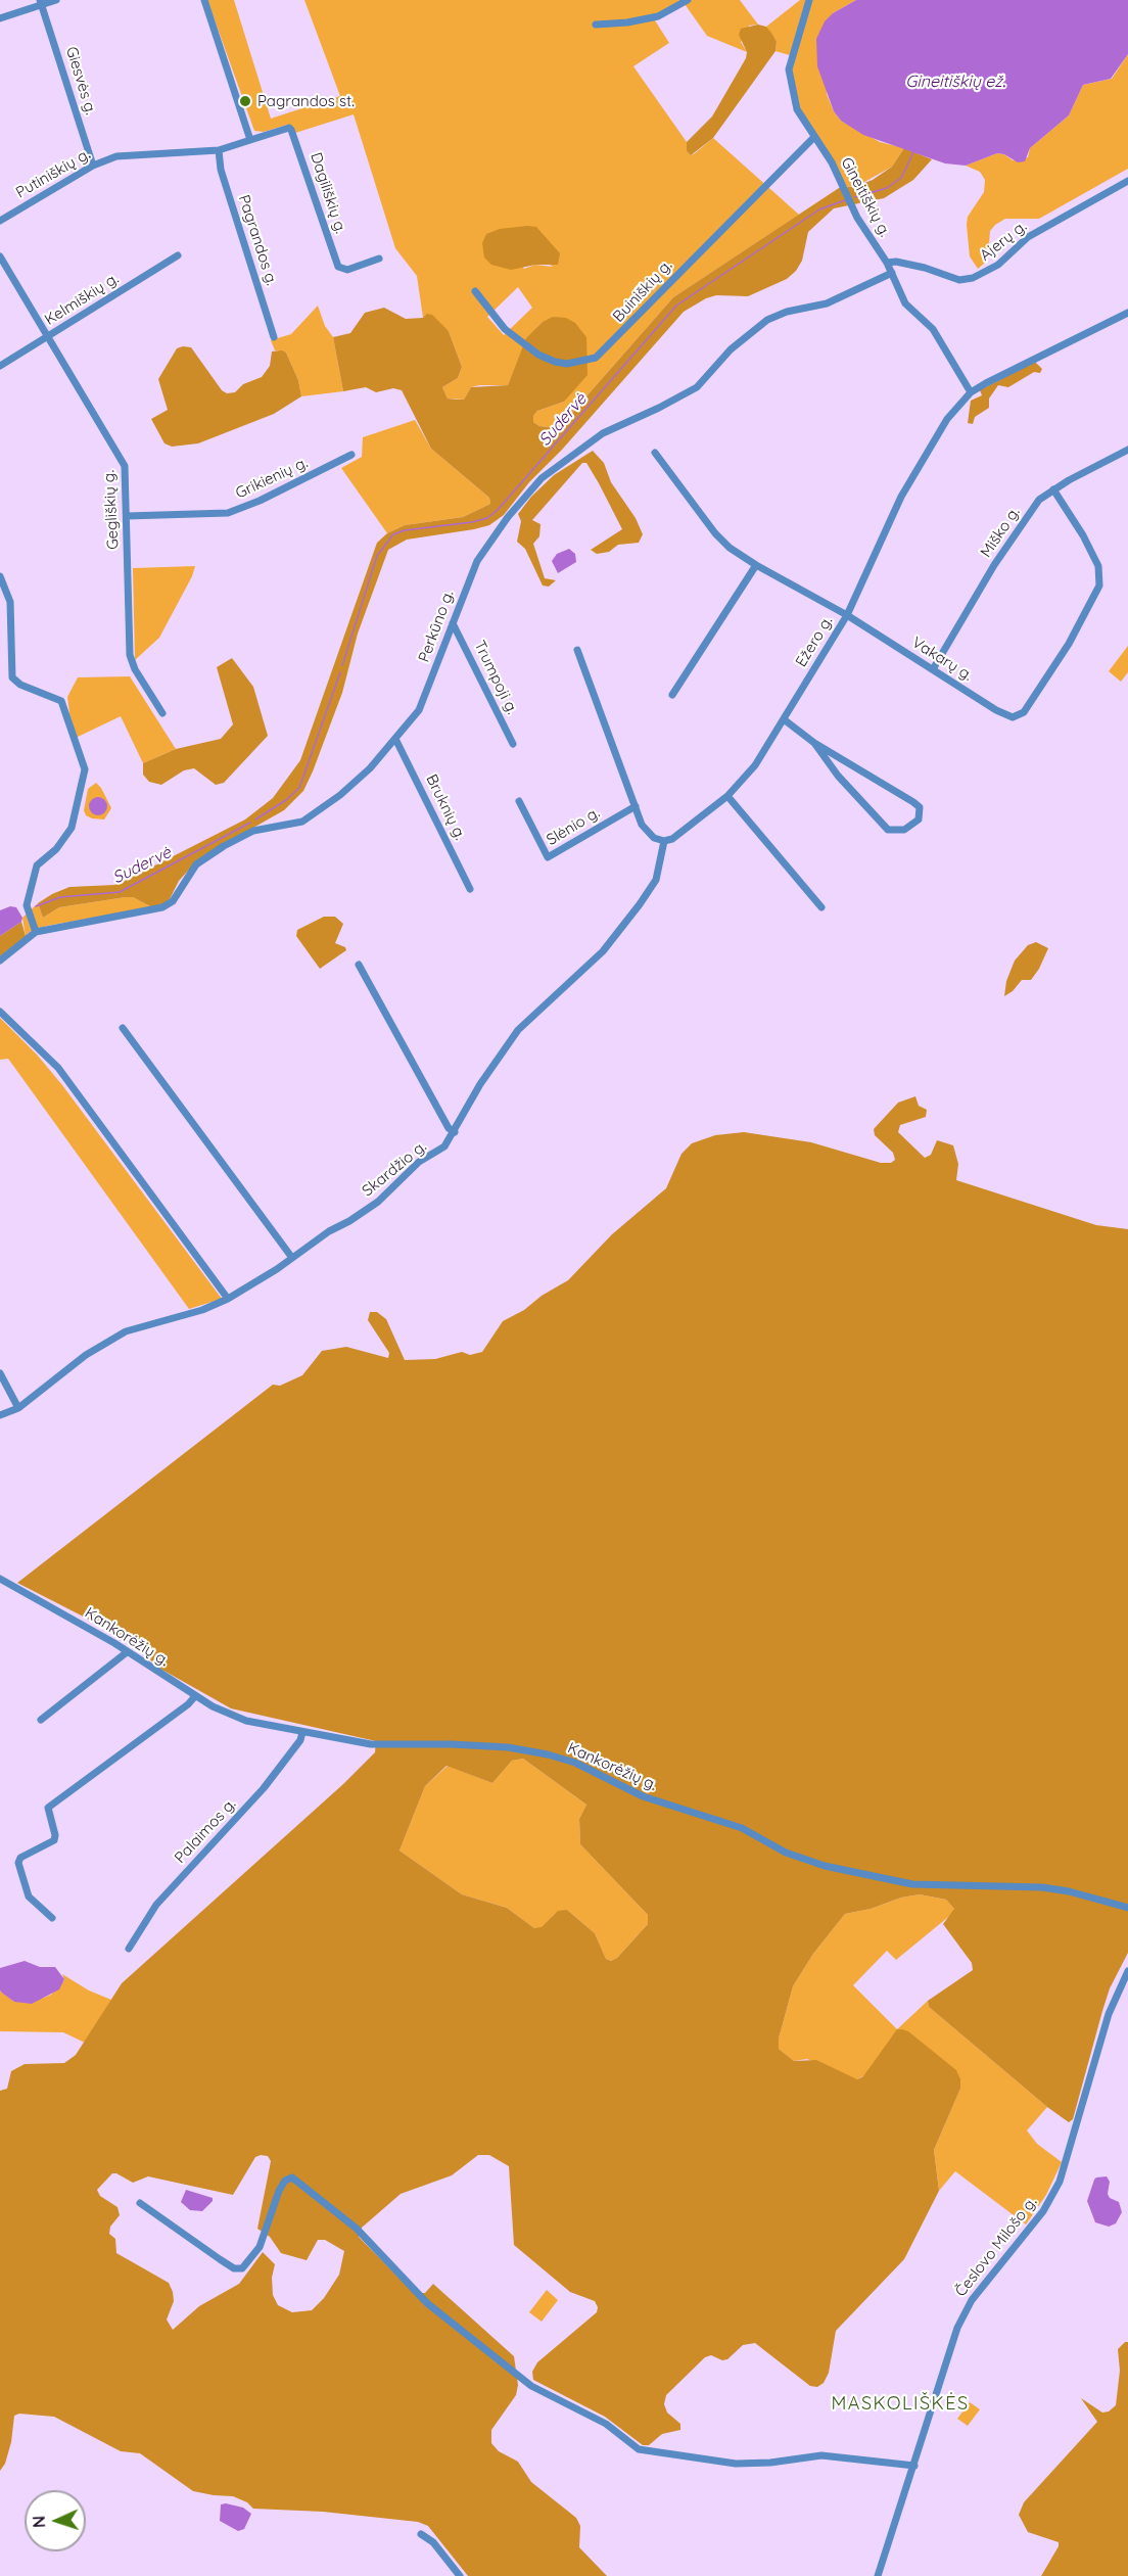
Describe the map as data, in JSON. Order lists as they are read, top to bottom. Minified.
{"streets":{"street":["Giesvės g.","Putiniškių g.","Dagiliškių g.","Gineitiškių g.","Pagrandos g.","Ajerų g.","Buiniškių g.","Kelmiškių g.","Grikienių g.","Gegliškių g.","Miško g.","Perkūno g.","Ežero g.","Vakarų g.","Trumpoji g.","Bruknių g.","Slėnio g.","Skardžio g.","Kankorėžių g.","Palaimos g.","Česlovo Milošo g."]},"crossings":[["Giesvės g.","Putiniškių g."],["Putiniškių g.","Dagiliškių g."],["Putiniškių g.","Pagrandos g."],["Gineitiškių g.","Ajerų g."],["Gineitiškių g.","Buiniškių g."],["Gineitiškių g.","Perkūno g."],["Gineitiškių g.","Ežero g."],["Kelmiškių g.","Gegliškių g."],["Grikienių g.","Gegliškių g."],["Miško g.","Vakarų g."],["Perkūno g.","Trumpoji g."],["Perkūno g.","Bruknių g."],["Ežero g.","Vakarų g."],["Ežero g.","Skardžio g."],["Kankorėžių g.","Palaimos g."]],"districts":["MASKOLIŠKĖS"],"water":["Gineitiškių ež.","Sudervė"],"places":["Pagrandos st."],"north":"left"}
